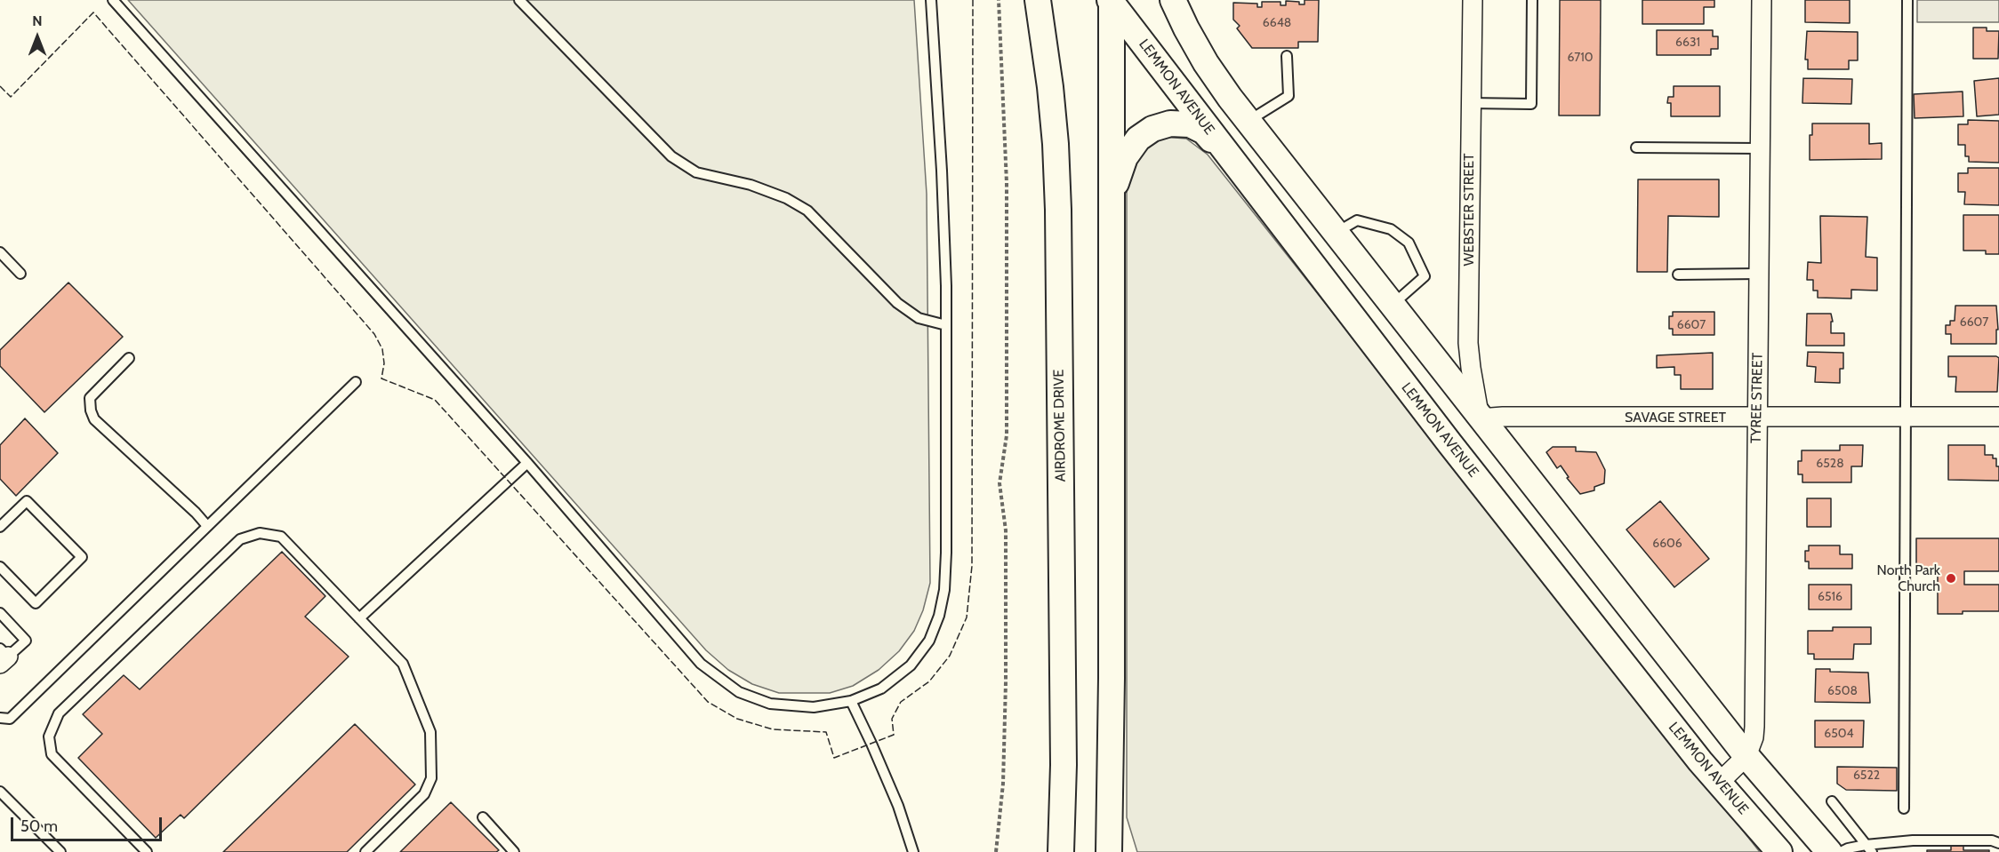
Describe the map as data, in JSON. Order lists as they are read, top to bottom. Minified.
{"streets":{"main road":["LEMMON AVENUE","AIRDROME DRIVE"],"street":["WEBSTER STREET","TYREE STREET","SAVAGE STREET"]},"crossings":[["WEBSTER STREET","SAVAGE STREET"],["TYREE STREET","SAVAGE STREET"]],"places":["North Park Church"],"house_numbers":["6648","6631","6710","6607","6607","6528","6606","6516","6508","6504","6522"],"scale_bar":"50 m","north":"top"}
